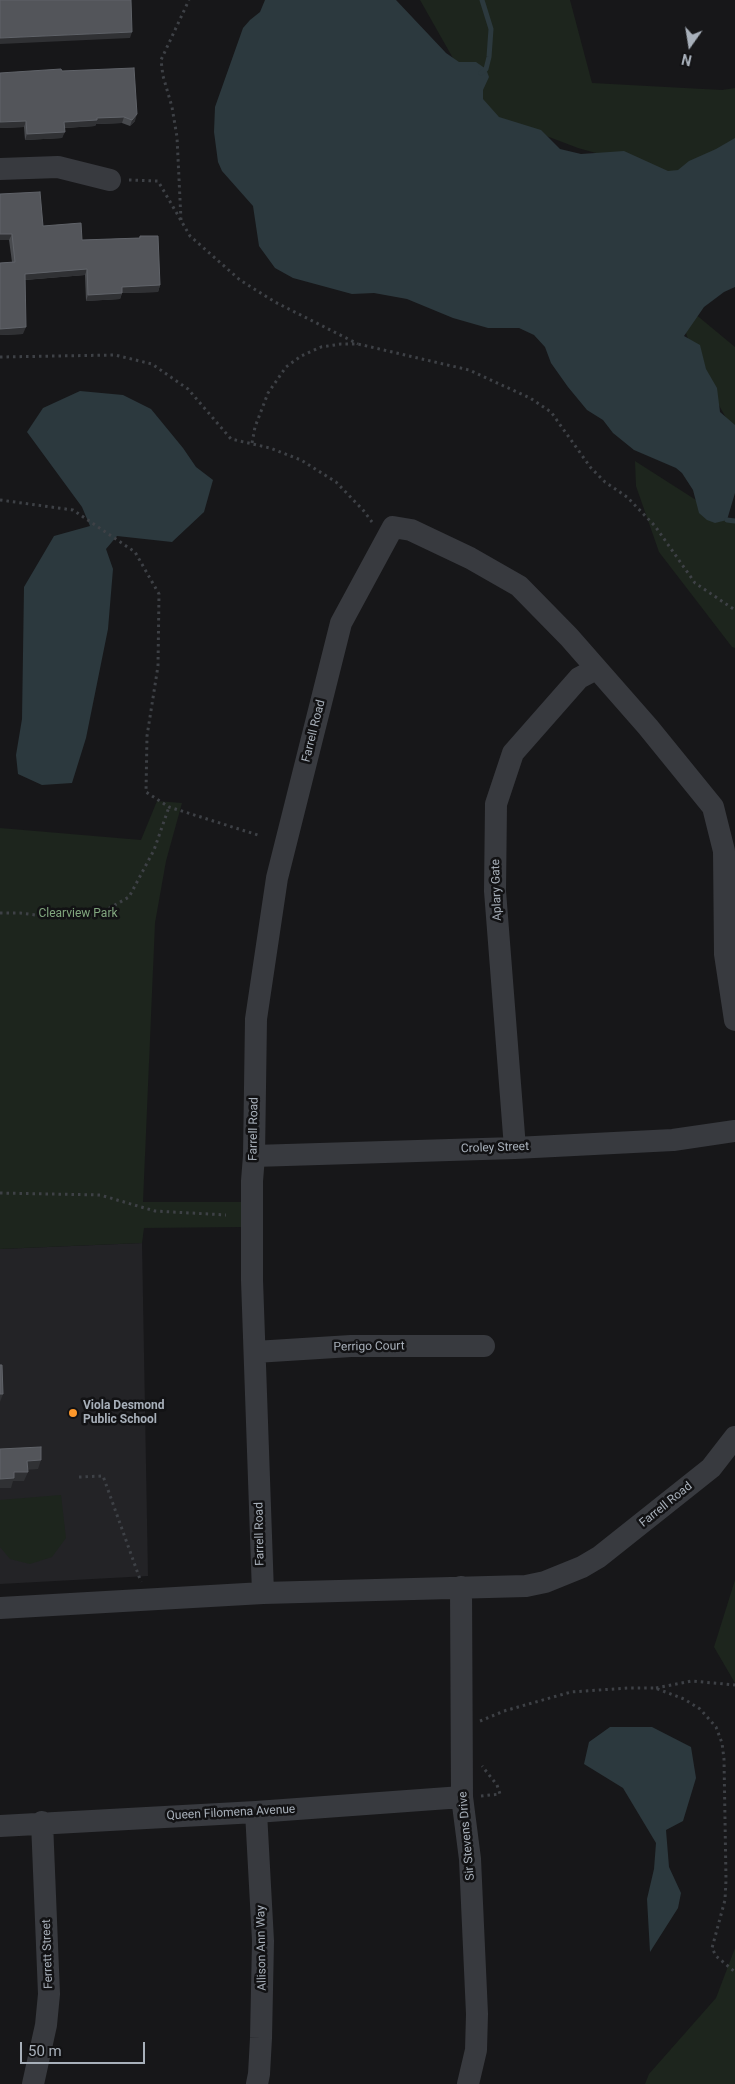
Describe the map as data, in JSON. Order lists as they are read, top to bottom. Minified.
{"streets":{"street":["Farrell Road","Aplary Gate","Croley Street","Perrigo Court","Queen Filomena Avenue","Sir Stevens Drive","Allison Ann Way","Ferrett Street"]},"crossings":[["Farrell Road","Aplary Gate"],["Farrell Road","Croley Street"],["Farrell Road","Perrigo Court"],["Farrell Road","Sir Stevens Drive"],["Aplary Gate","Croley Street"],["Queen Filomena Avenue","Sir Stevens Drive"],["Queen Filomena Avenue","Allison Ann Way"],["Queen Filomena Avenue","Ferrett Street"]],"parks":["Clearview Park"],"places":["Viola Desmond Public School"],"scale_bar":"50 m","north":"bottom"}
